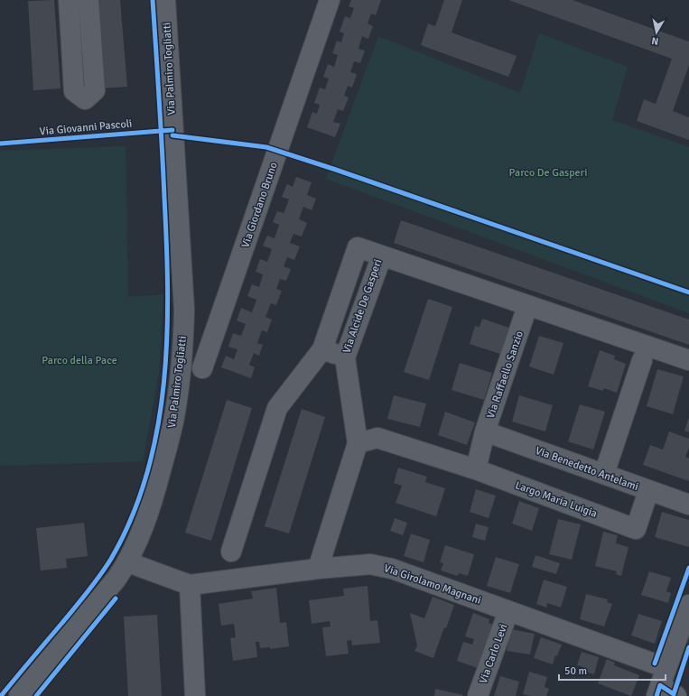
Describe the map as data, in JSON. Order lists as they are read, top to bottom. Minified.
{"streets":{"street":["Via Palmiro Togliatti","Via Giordano Bruno","Via Alcide De Gasperi","Via Raffaello Sanzio","Via Benedetto Antelami","Largo Maria Luigia","Via Girolamo Magnani","Via Carlo Levi"],"cycle path":["Via Giovanni Pascoli"]},"crossings":[["Via Palmiro Togliatti","Via Girolamo Magnani"],["Via Alcide De Gasperi","Via Girolamo Magnani"],["Via Raffaello Sanzio","Via Benedetto Antelami"],["Via Benedetto Antelami","Largo Maria Luigia"],["Via Girolamo Magnani","Via Carlo Levi"]],"parks":["Parco De Gasperi","Parco della Pace"],"scale_bar":"50 m","north":"bottom"}
